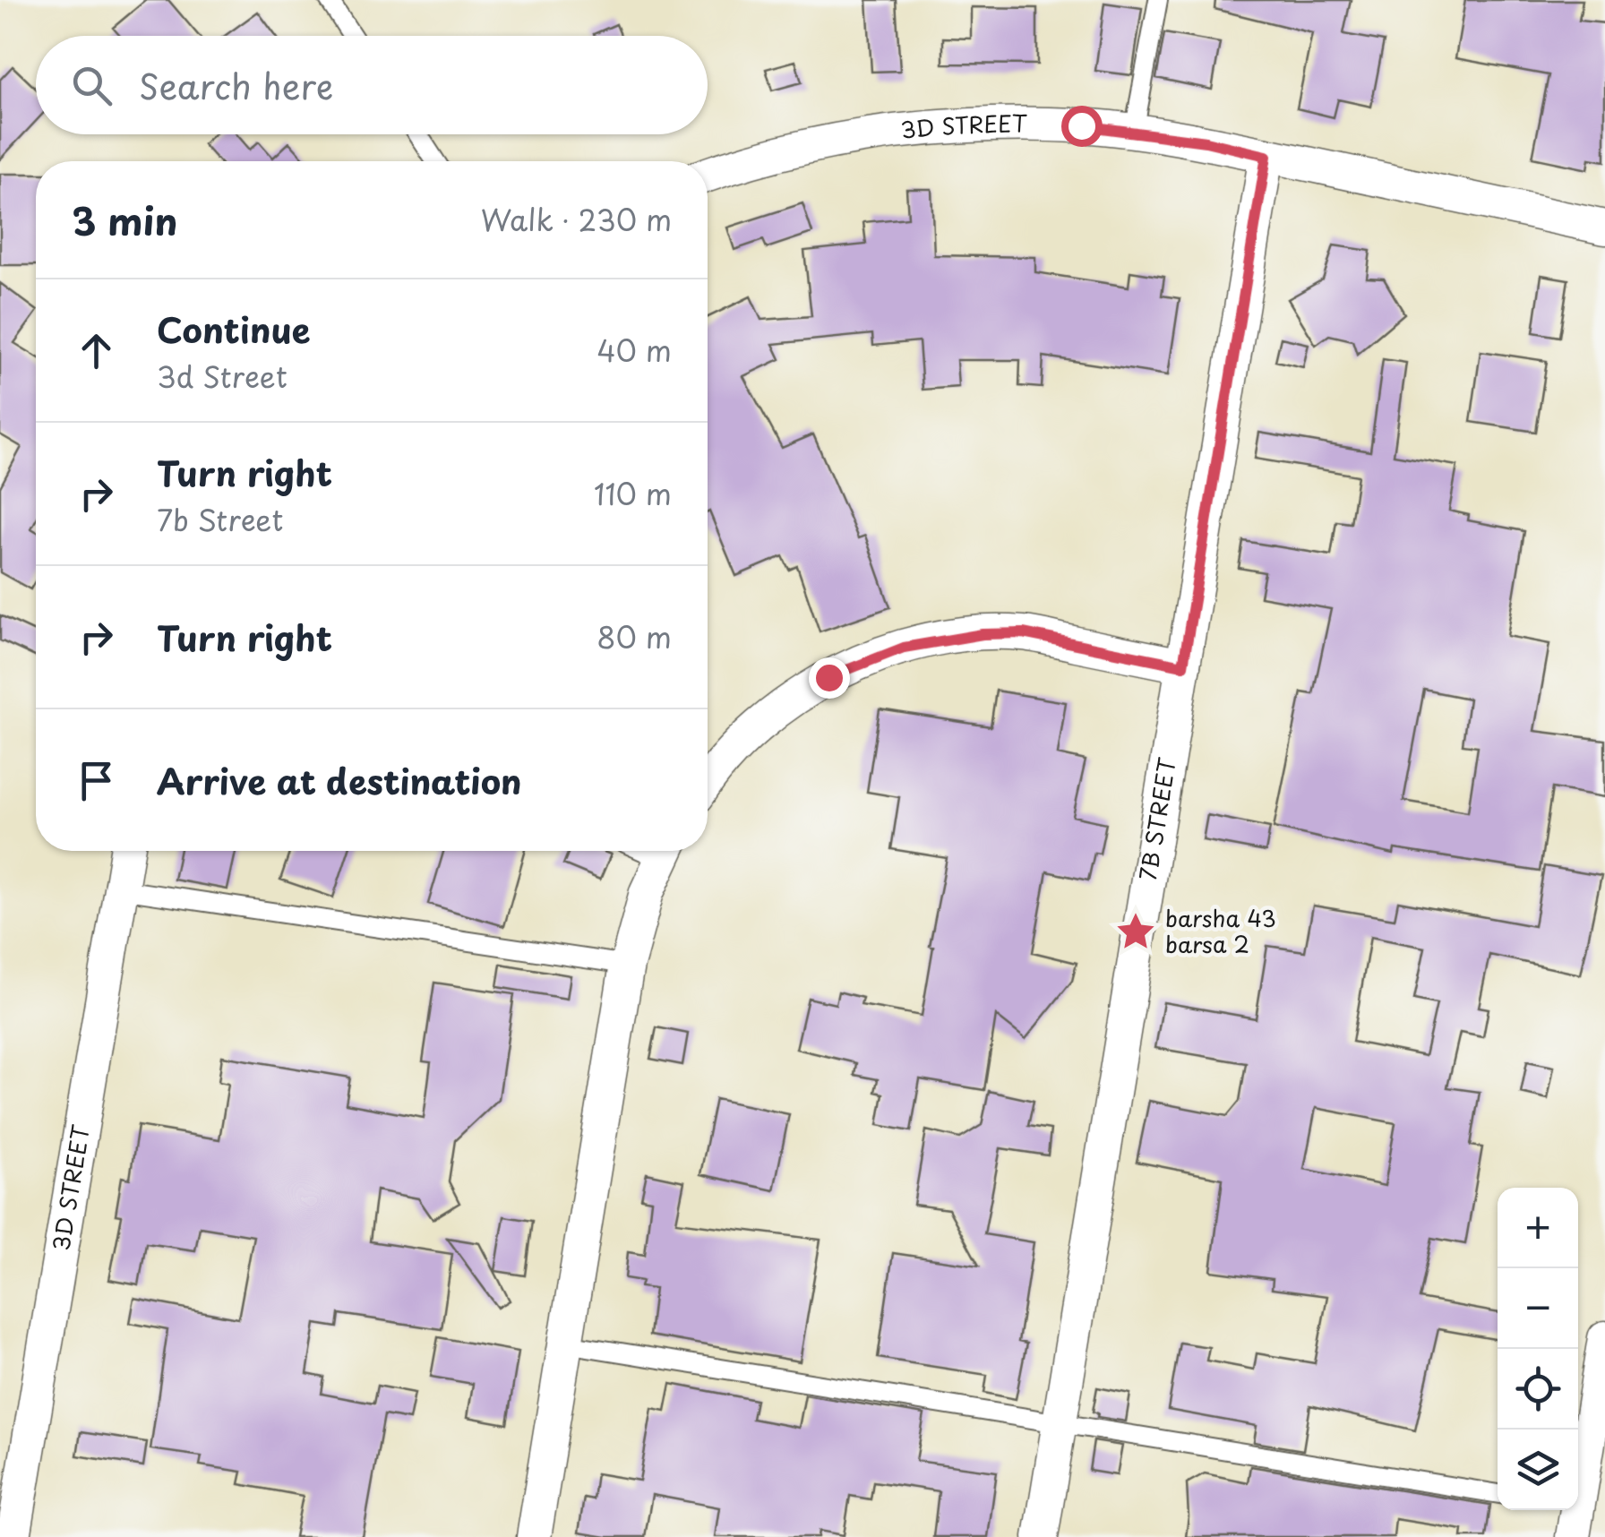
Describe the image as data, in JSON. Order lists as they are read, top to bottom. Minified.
{"streets":{"street":["3D STREET","7B STREET"]},"crossings":[["3D STREET","7B STREET"]],"places":{"place":["barsha 43 barsa 2"]},"page":{"search":"Search here","heading":["3 min","Walk · 230 m"],"list":[["Continue","3d Street","40 m"],["Turn right","7b Street","110 m"],["Turn right","80 m"],"Arrive at destination"],"map_buttons":["+","−"]}}
